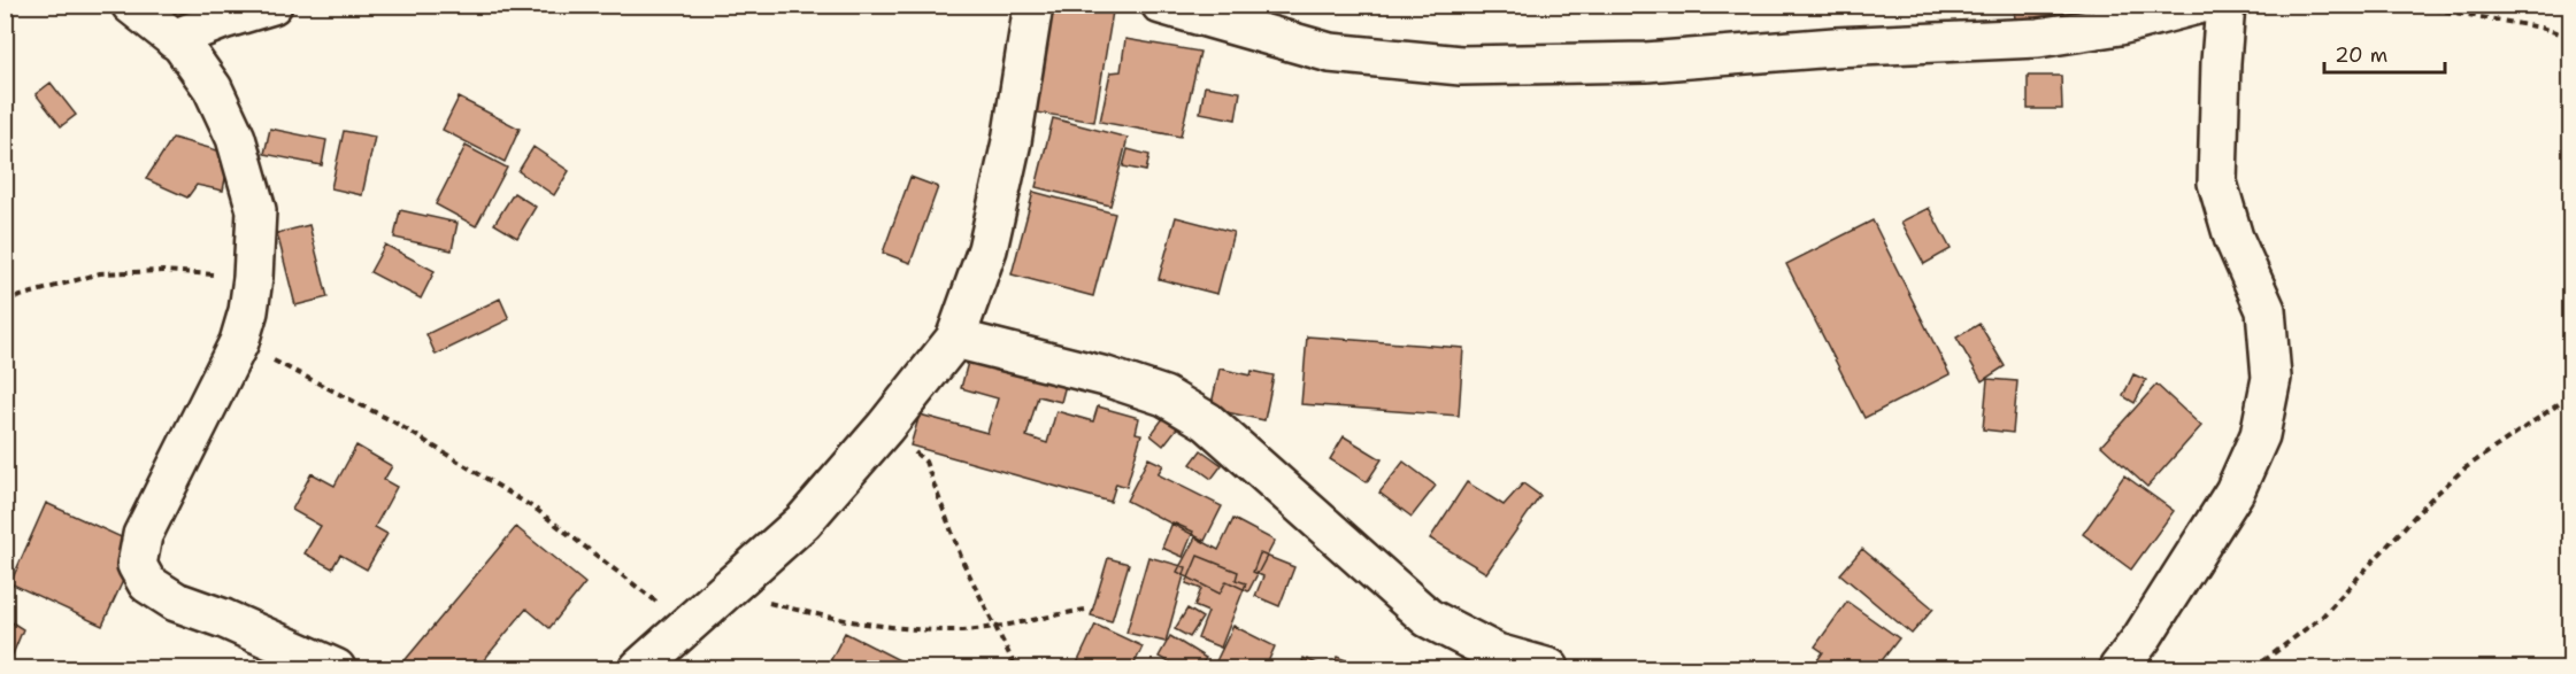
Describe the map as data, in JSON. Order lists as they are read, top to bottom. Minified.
{"scale_bar":"20 m"}
